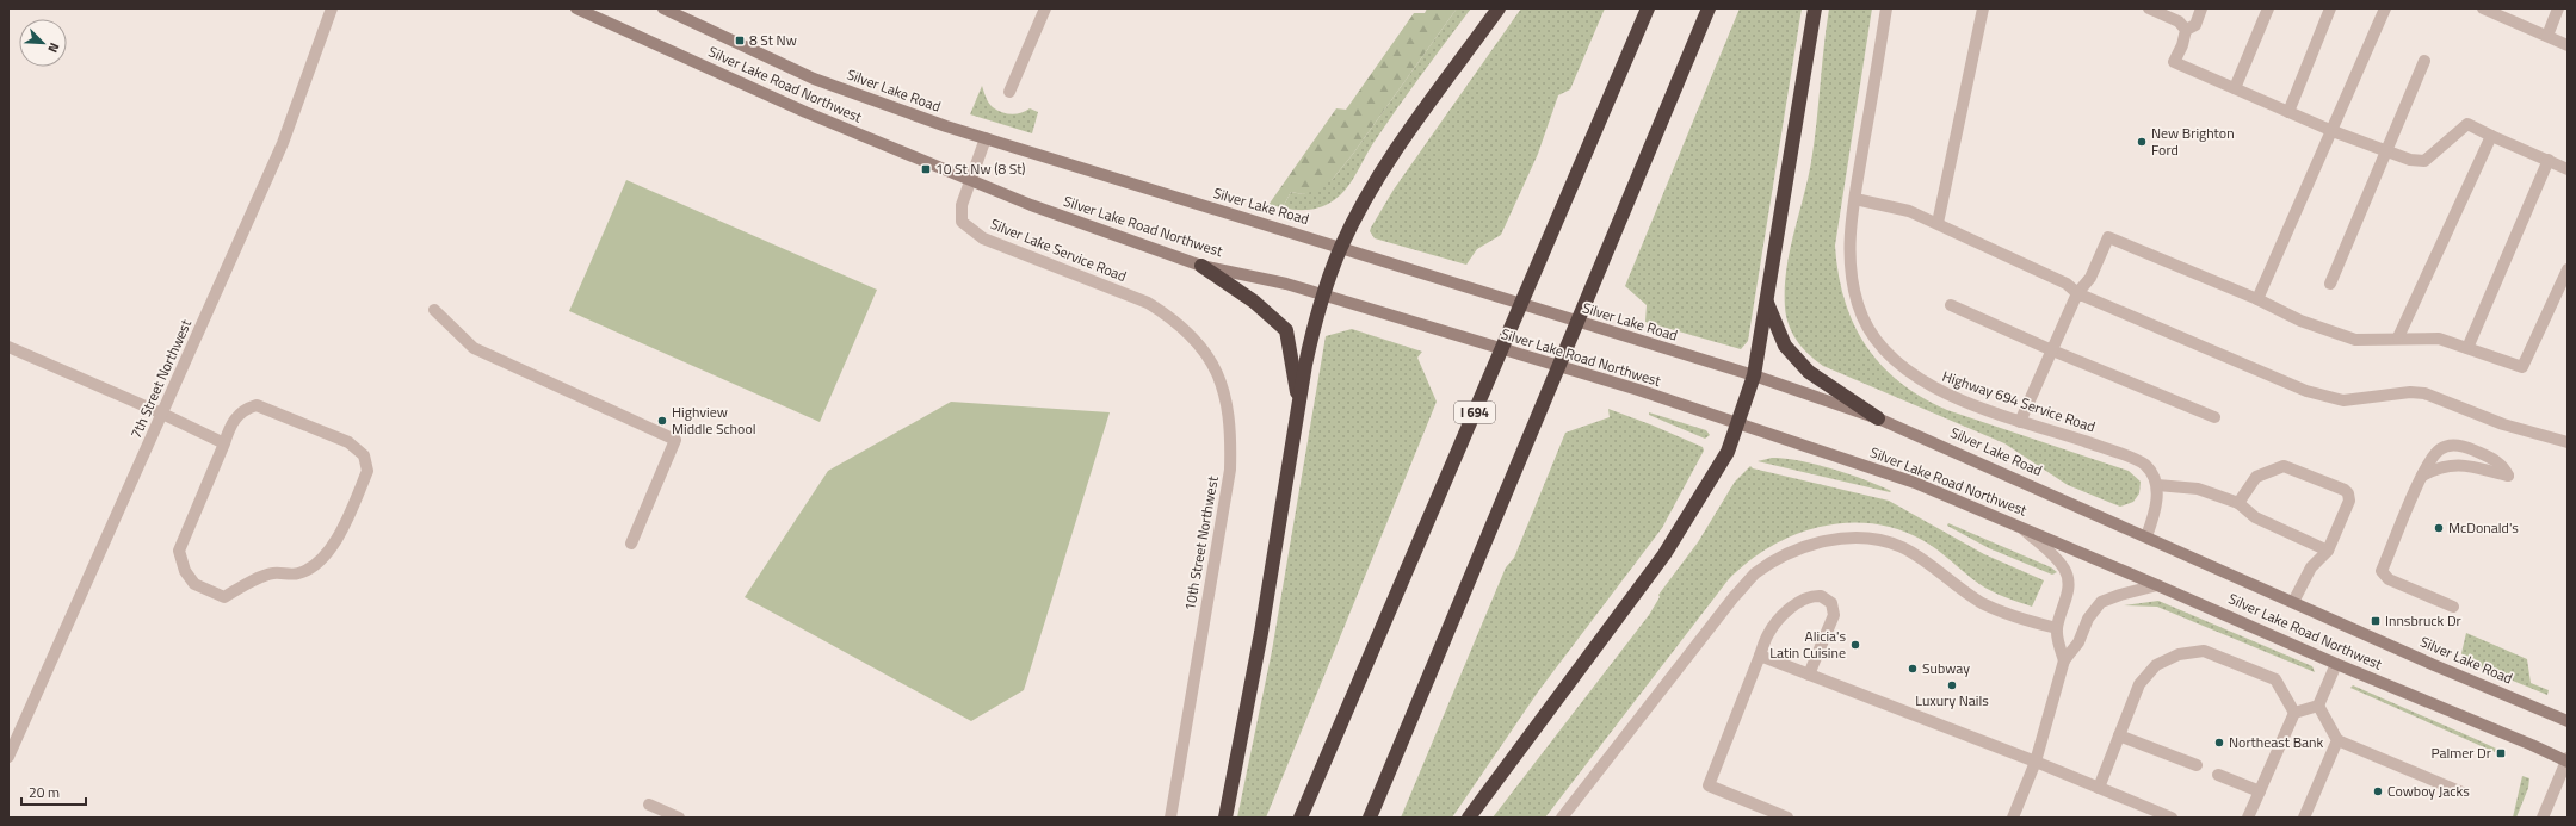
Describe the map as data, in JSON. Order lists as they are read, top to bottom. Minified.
{"streets":{"highway":["I 694"],"main road":["Silver Lake Road Northwest","Silver Lake Road"],"street":["Silver Lake Service Road","7th Street Northwest","Highway 694 Service Road","10th Street Northwest"]},"crossings":[["Silver Lake Road Northwest","Silver Lake Service Road"],["Silver Lake Road","Silver Lake Service Road"],["Silver Lake Service Road","10th Street Northwest"]],"places":{"transit":["8 St Nw","10 St Nw (8 St)","Innsbruck Dr","Palmer Dr"],"other":["New Brighton Ford","Highview Middle School","McDonald's","Alicia's Latin Cuisine","Subway","Luxury Nails","Northeast Bank","Cowboy Jacks"]},"scale_bar":"20 m","north":"bottom right"}
